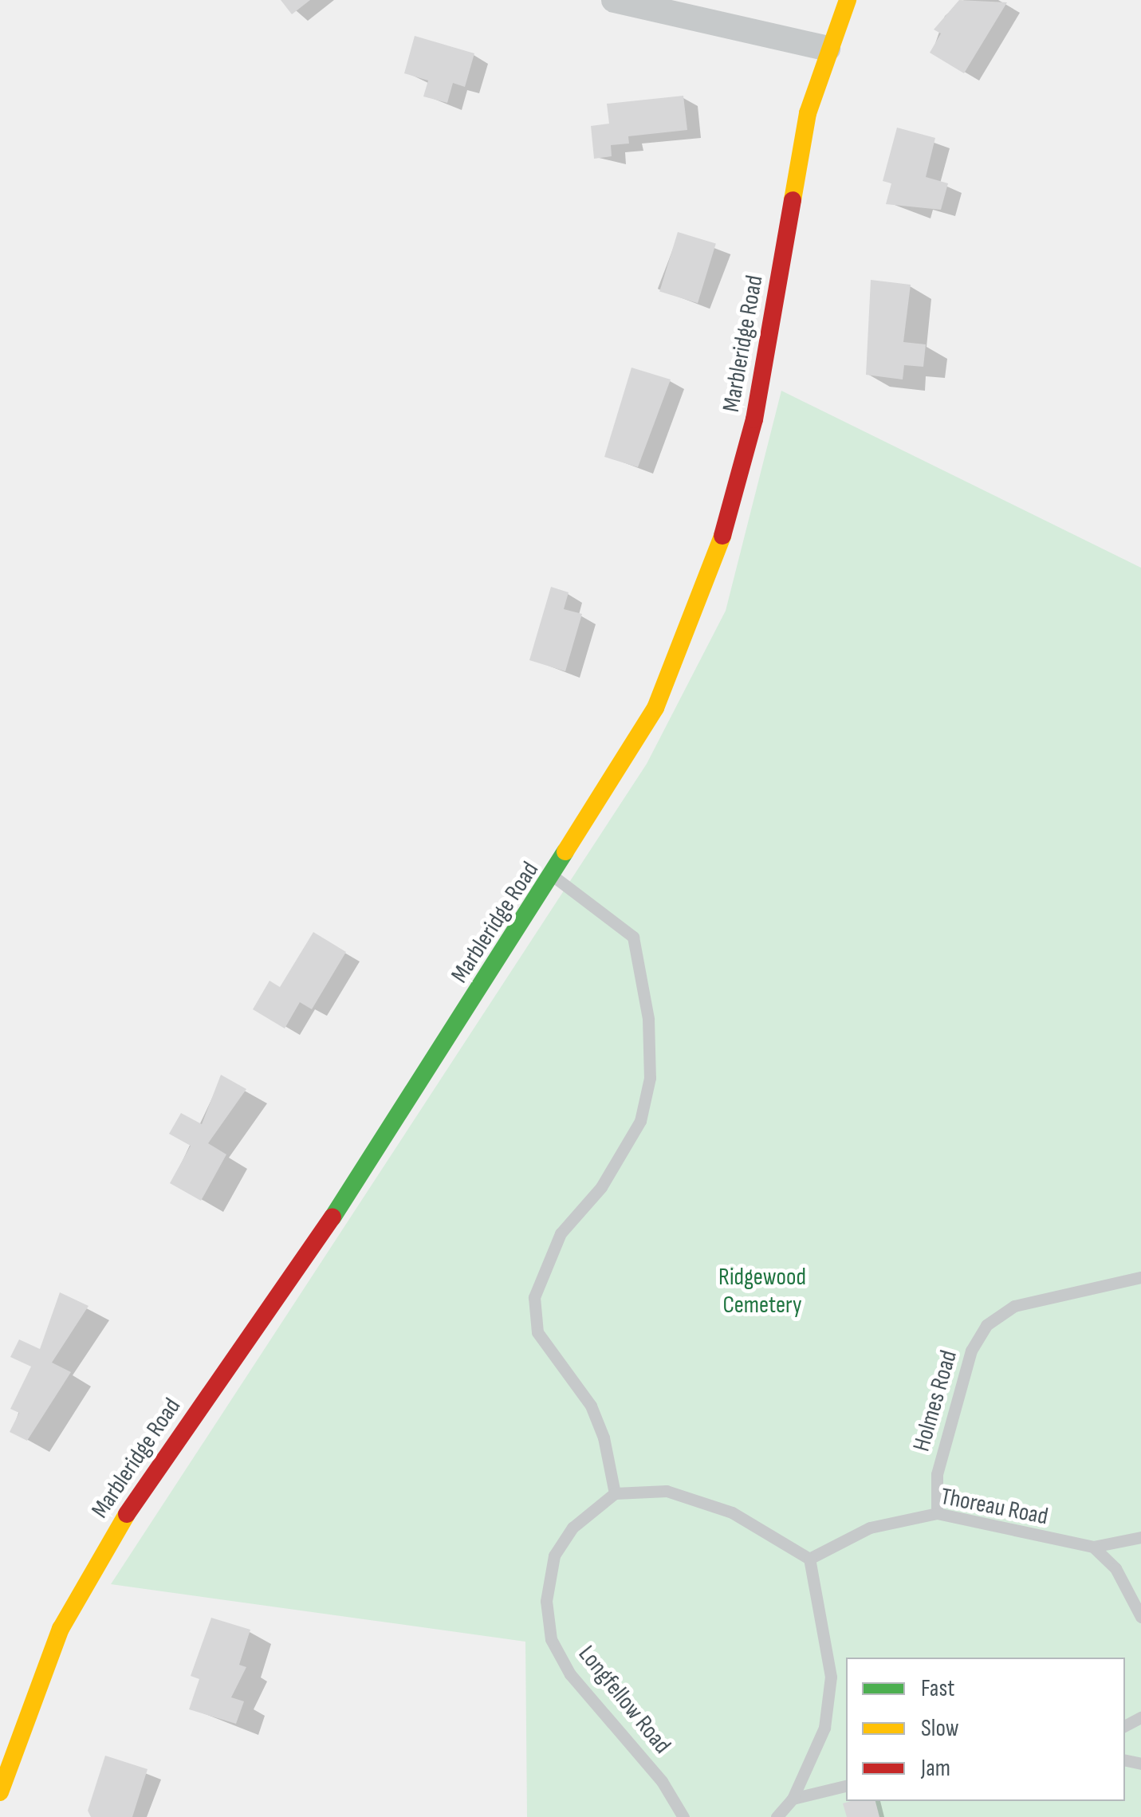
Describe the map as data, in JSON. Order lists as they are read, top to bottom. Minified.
{"streets":{"street":["Marbleridge Road"],"lane":["Holmes Road","Thoreau Road","Longfellow Road"]},"crossings":[["Holmes Road","Thoreau Road"]],"parks":["Ridgewood Cemetery"],"legend":["Fast","Slow","Jam"]}
